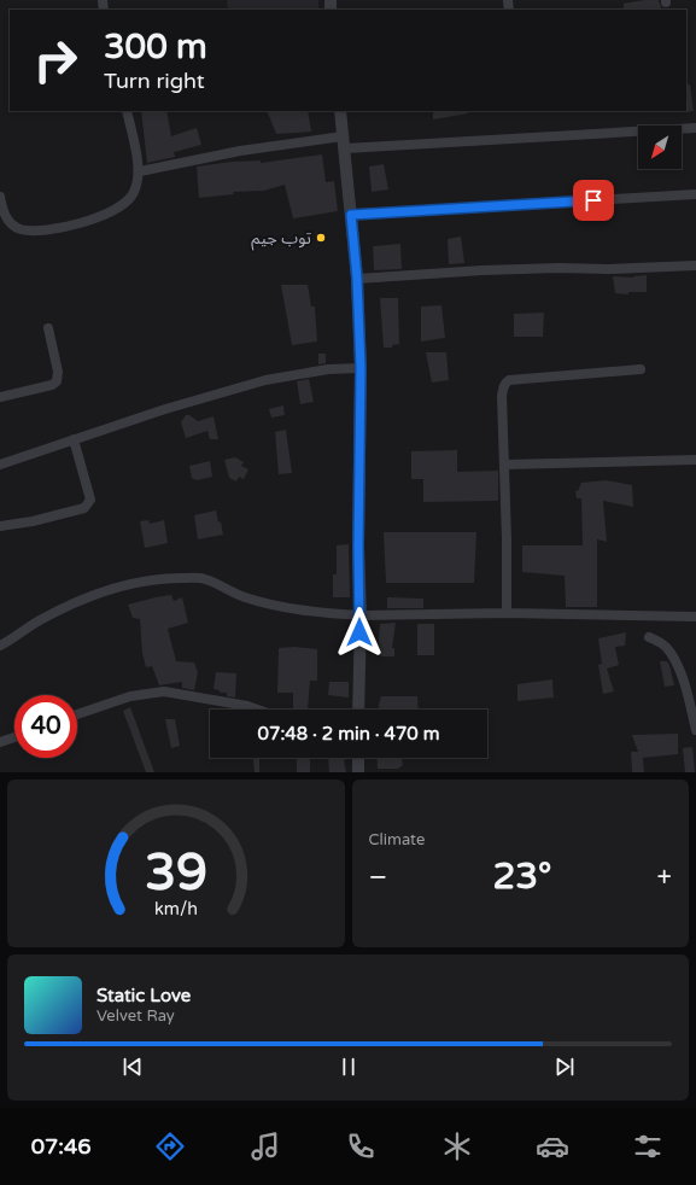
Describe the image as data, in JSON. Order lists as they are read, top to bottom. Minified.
{"places":["توب جيم"],"north":"bottom left","page":{"turn":["300 m","Turn right"],"limit":"40","trip":"07:48 · 2 min · 470 m","tile":"Climate","heat":["−","23°","+"],"song":["Static Love","Velvet Ray"],"tabs":"07:46","gauge":["39","km/h"]}}
